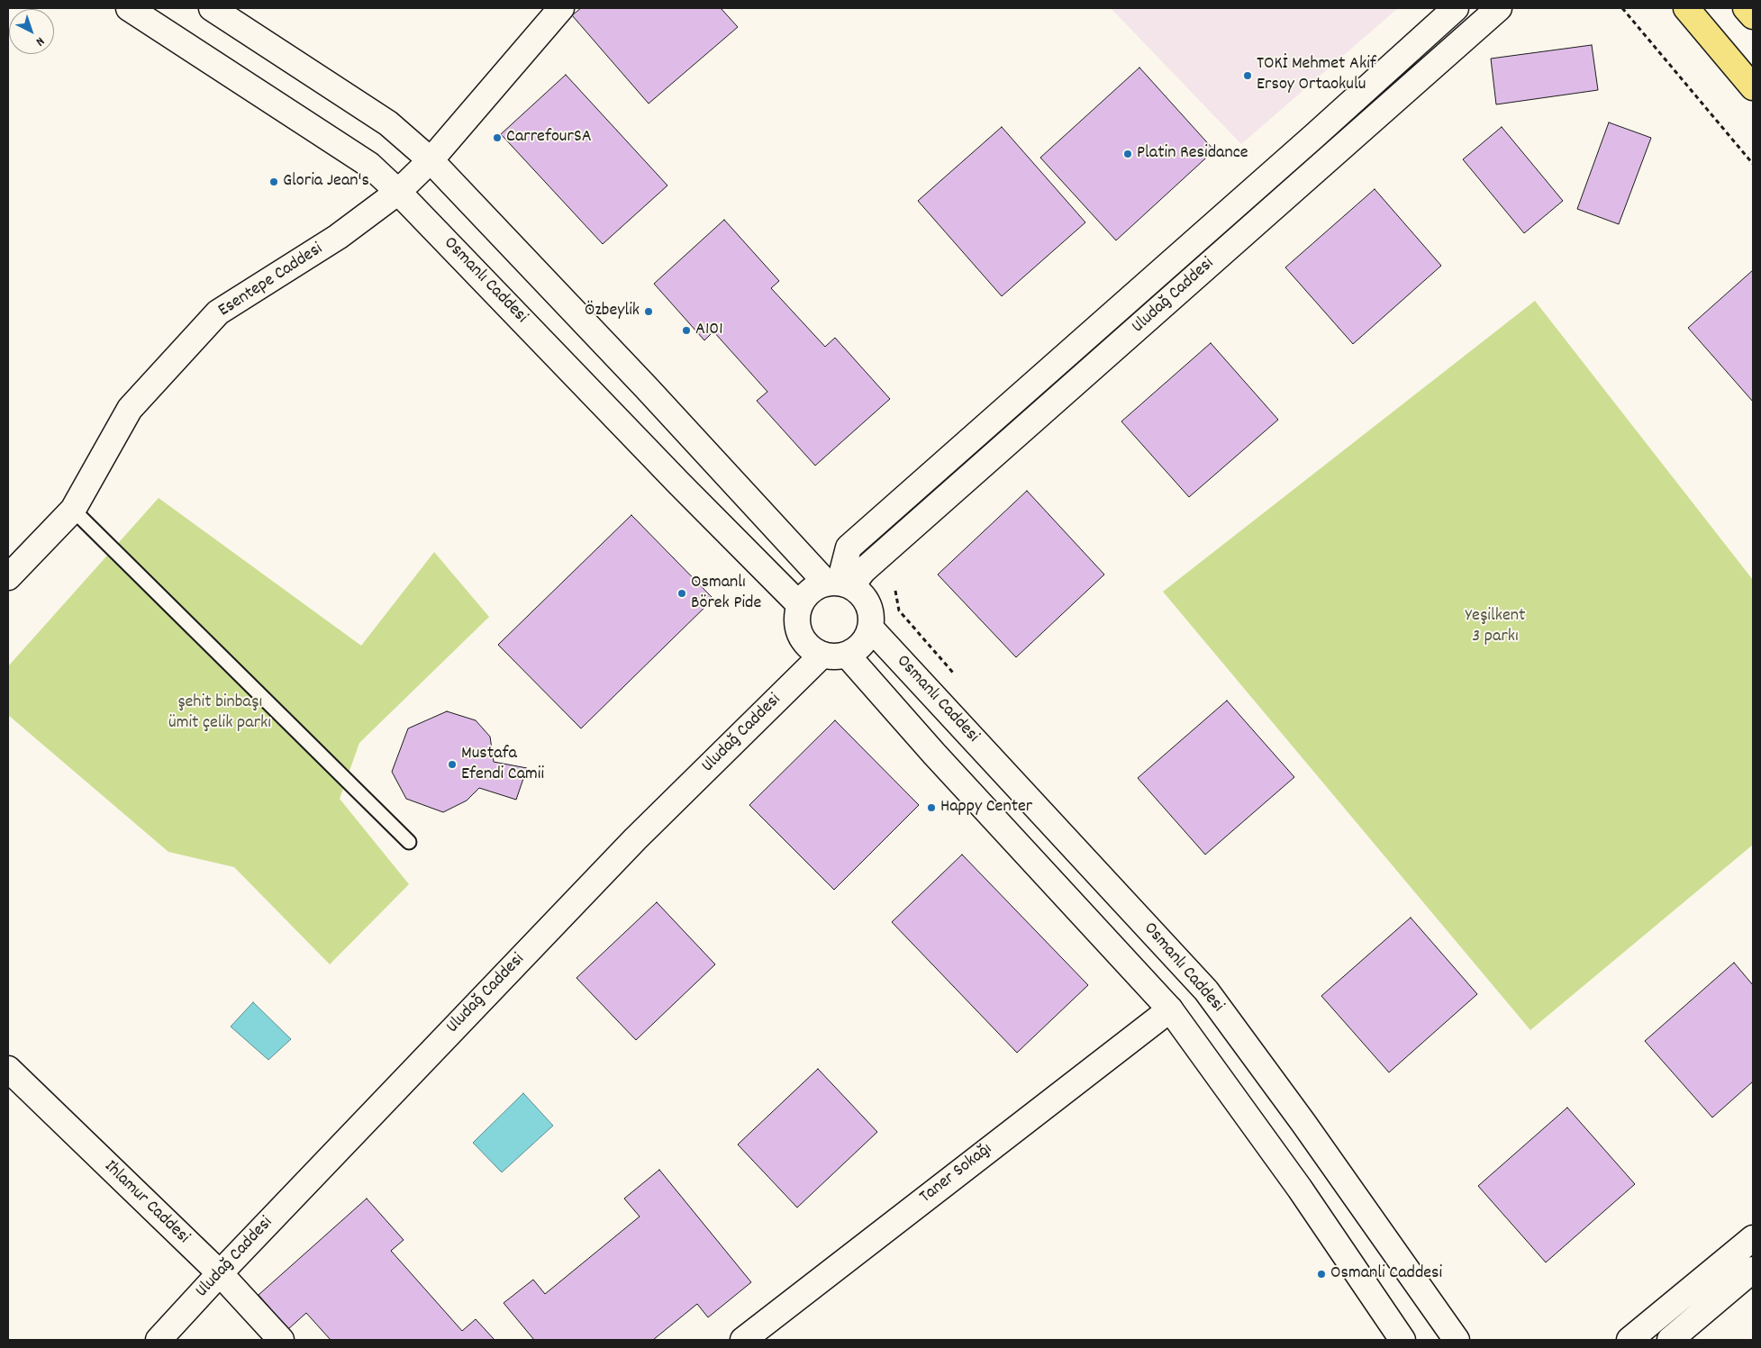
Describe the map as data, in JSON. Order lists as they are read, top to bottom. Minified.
{"streets":{"street":["Esentepe Caddesi","Osmanlı Caddesi","Uludağ Caddesi","Taner Sokağı","Ihlamur Caddesi"]},"crossings":[["Esentepe Caddesi","Osmanlı Caddesi"],["Osmanlı Caddesi","Uludağ Caddesi"],["Osmanlı Caddesi","Taner Sokağı"],["Uludağ Caddesi","Ihlamur Caddesi"]],"parks":["Yeşilkent 3 parkı","şehit binbaşı ümit çelik parkı"],"places":["TOKİ Mehmet Akif Ersoy Ortaokulu","CarrefourSA","Platin Residance","Gloria Jean's","Özbeylik","A101","Osmanlı Börek Pide","Mustafa Efendi Camii","Happy Center","Osmanli Caddesi"],"north":"bottom right"}
